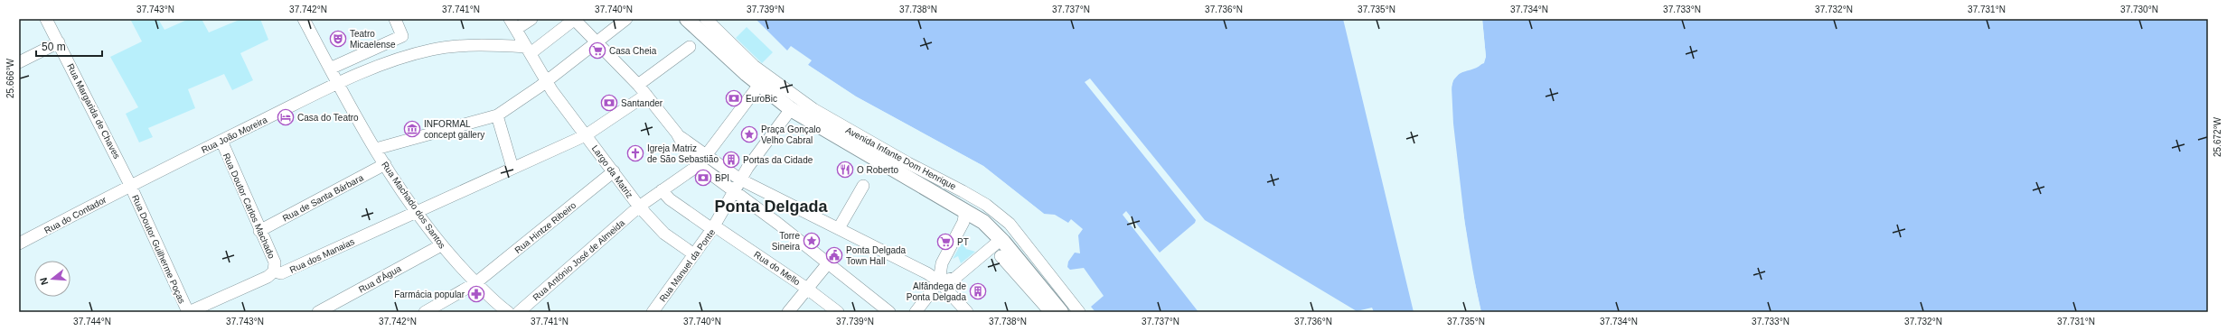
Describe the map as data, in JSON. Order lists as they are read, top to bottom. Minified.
{"streets":{"main road":["Avenida Infante Dom Henrique"],"street":["Rua Margarida de Chaves","Rua João Moreira","Largo da Matriz","Rua de Santa Bárbara","Rua Machado dos Santos","Rua Doutor Carlos Machado","Rua do Contador","Rua Hintze Ribeiro","Rua Doutor Guilherme Poças","Rua dos Manaias","Rua António José de Almeida","Rua Manuel da Ponte","Rua do Mello","Rua d'Água"]},"crossings":[["Rua Margarida de Chaves","Rua João Moreira"],["Rua Margarida de Chaves","Rua do Contador"],["Rua Margarida de Chaves","Rua Doutor Guilherme Poças"],["Rua João Moreira","Largo da Matriz"],["Rua João Moreira","Rua Machado dos Santos"],["Rua João Moreira","Rua Doutor Carlos Machado"],["Rua João Moreira","Rua do Contador"],["Rua João Moreira","Rua Doutor Guilherme Poças"],["Largo da Matriz","Rua Hintze Ribeiro"],["Largo da Matriz","Rua dos Manaias"],["Largo da Matriz","Rua António José de Almeida"],["Largo da Matriz","Rua do Mello"],["Rua de Santa Bárbara","Rua Machado dos Santos"],["Rua de Santa Bárbara","Rua Doutor Carlos Machado"],["Rua Machado dos Santos","Rua Hintze Ribeiro"],["Rua Machado dos Santos","Rua dos Manaias"],["Rua Machado dos Santos","Rua d'Água"],["Rua Doutor Carlos Machado","Rua dos Manaias"],["Rua do Contador","Rua Doutor Guilherme Poças"],["Rua Doutor Guilherme Poças","Rua dos Manaias"],["Rua Manuel da Ponte","Rua do Mello"]],"districts":["Ponta Delgada"],"places":{"theatre":["Teatro Micaelense"],"supermarket":["Casa Cheia","PT"],"bank":["EuroBic","Santander","BPI"],"hotel":["Casa do Teatro"],"museum":["INFORMAL concept gallery"],"place":["Praça Gonçalo Velho Cabral","Torre Sineira"],"church":["Igreja Matriz de São Sebastião"],"building":["Portas da Cidade","Alfândega de Ponta Delgada"],"restaurant":["O Roberto"],"public building":["Ponta Delgada Town Hall"],"pharmacy":["Farmácia popular"]},"scale_bar":"50 m","north":"left","coordinates":["37.743°N","37.742°N","37.741°N","37.740°N","37.739°N","37.738°N","37.737°N","37.736°N","37.735°N","37.734°N","37.733°N","37.732°N","37.731°N","37.730°N","25.666°W","25.672°W","37.744°N"]}
